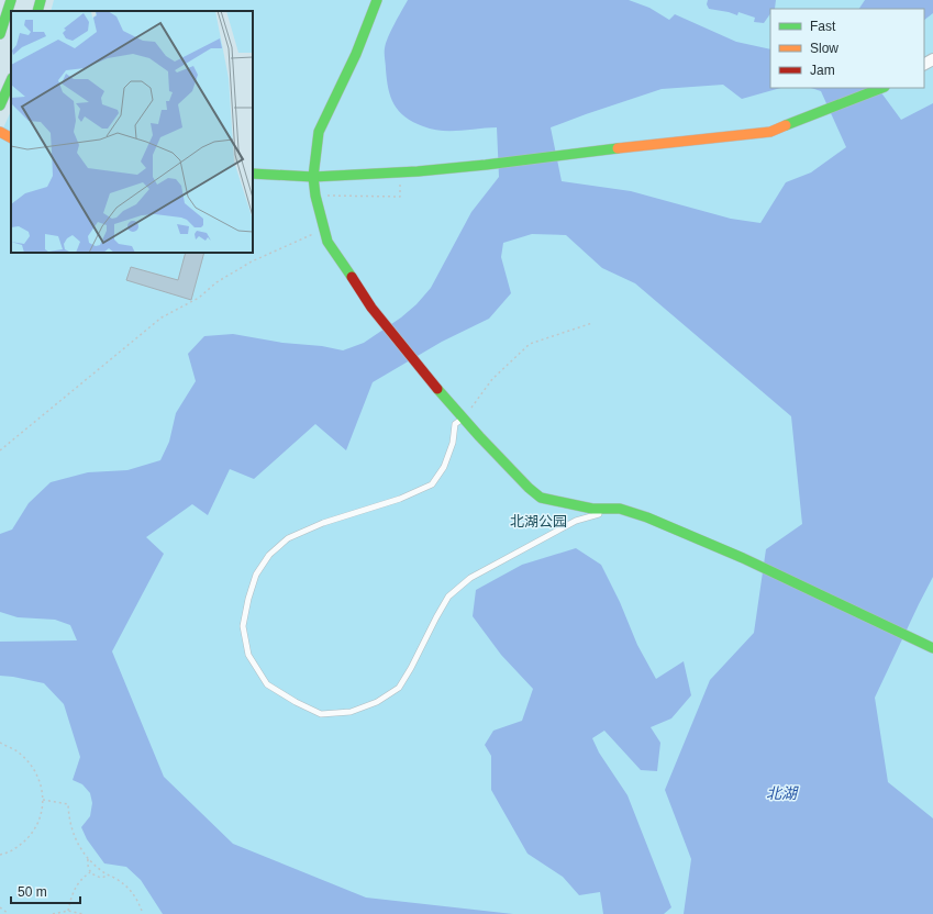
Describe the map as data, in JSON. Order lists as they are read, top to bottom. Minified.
{"water":["北湖"],"parks":["北湖公园"],"legend":["Fast","Slow","Jam"],"scale_bar":"50 m"}
